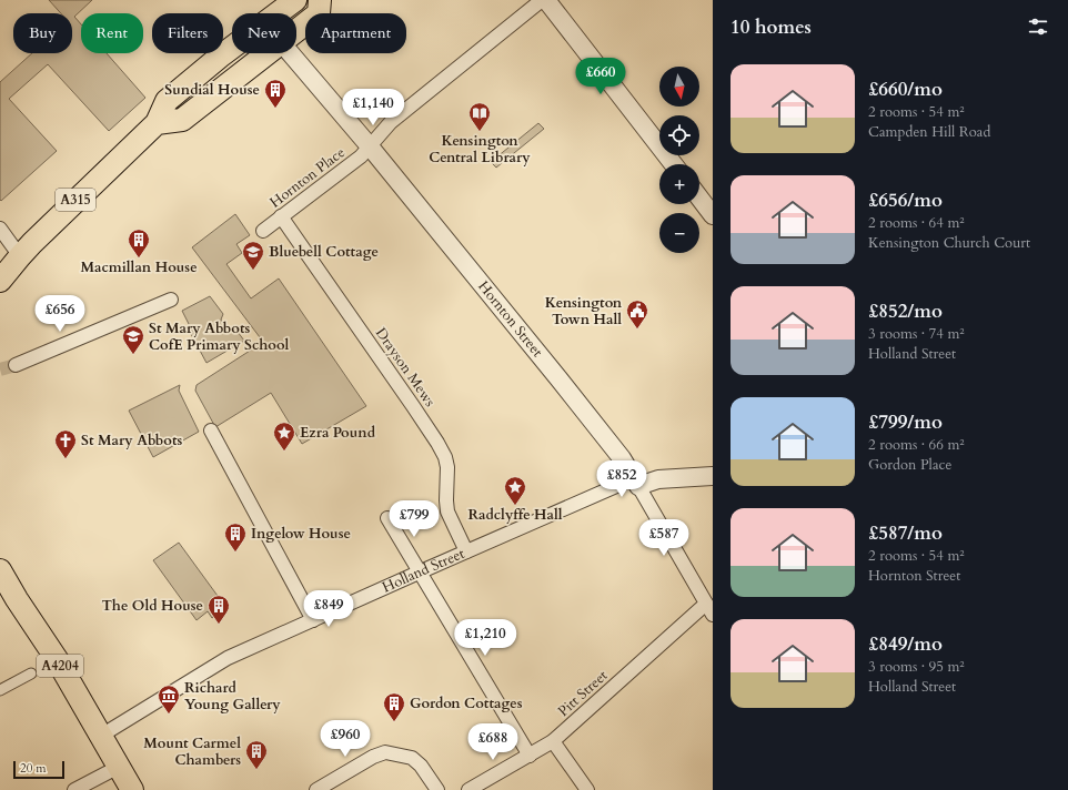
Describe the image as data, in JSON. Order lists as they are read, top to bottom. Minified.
{"streets":{"main road":["A315","A4204"],"street":["Hornton Place","Hornton Street","Drayson Mews","Holland Street","Pitt Street"]},"crossings":[["Hornton Place","Hornton Street"],["Hornton Place","Drayson Mews"],["Hornton Street","Holland Street"],["Hornton Street","Pitt Street"],["Drayson Mews","Holland Street"],["Holland Street","A4204"]],"places":{"building":["Sundial House","Macmillan House","Ingelow House","The Old House","Gordon Cottages","Mount Carmel Chambers"],"library":["Kensington Central Library"],"school or university":["Bluebell Cottage","St Mary Abbots CofE Primary School"],"public building":["Kensington Town Hall"],"place":["Ezra Pound","Radclyffe Hall"],"church":["St Mary Abbots"],"museum":["Richard Young Gallery"]},"scale_bar":"20 m","north":"bottom","page":{"heading":"10 homes","chip":["Buy","Rent","Filters","New","Apartment"],"list":[{"name":"£660/mo","note":"2 rooms · 54 m² · Campden Hill Road"},{"name":"£656/mo","note":"2 rooms · 64 m² · Kensington Church Court"},{"name":"£852/mo","note":"3 rooms · 74 m² · Holland Street"},{"name":"£799/mo","note":"2 rooms · 66 m² · Gordon Place"},{"name":"£587/mo","note":"2 rooms · 54 m² · Hornton Street"},{"name":"£849/mo","note":"3 rooms · 95 m² · Holland Street"}],"price":["£660","£1,140","£656","£852","£799","£587","£849","£1,210","£960","£688"],"map_buttons":["+","−"],"scale":"20 m"}}
